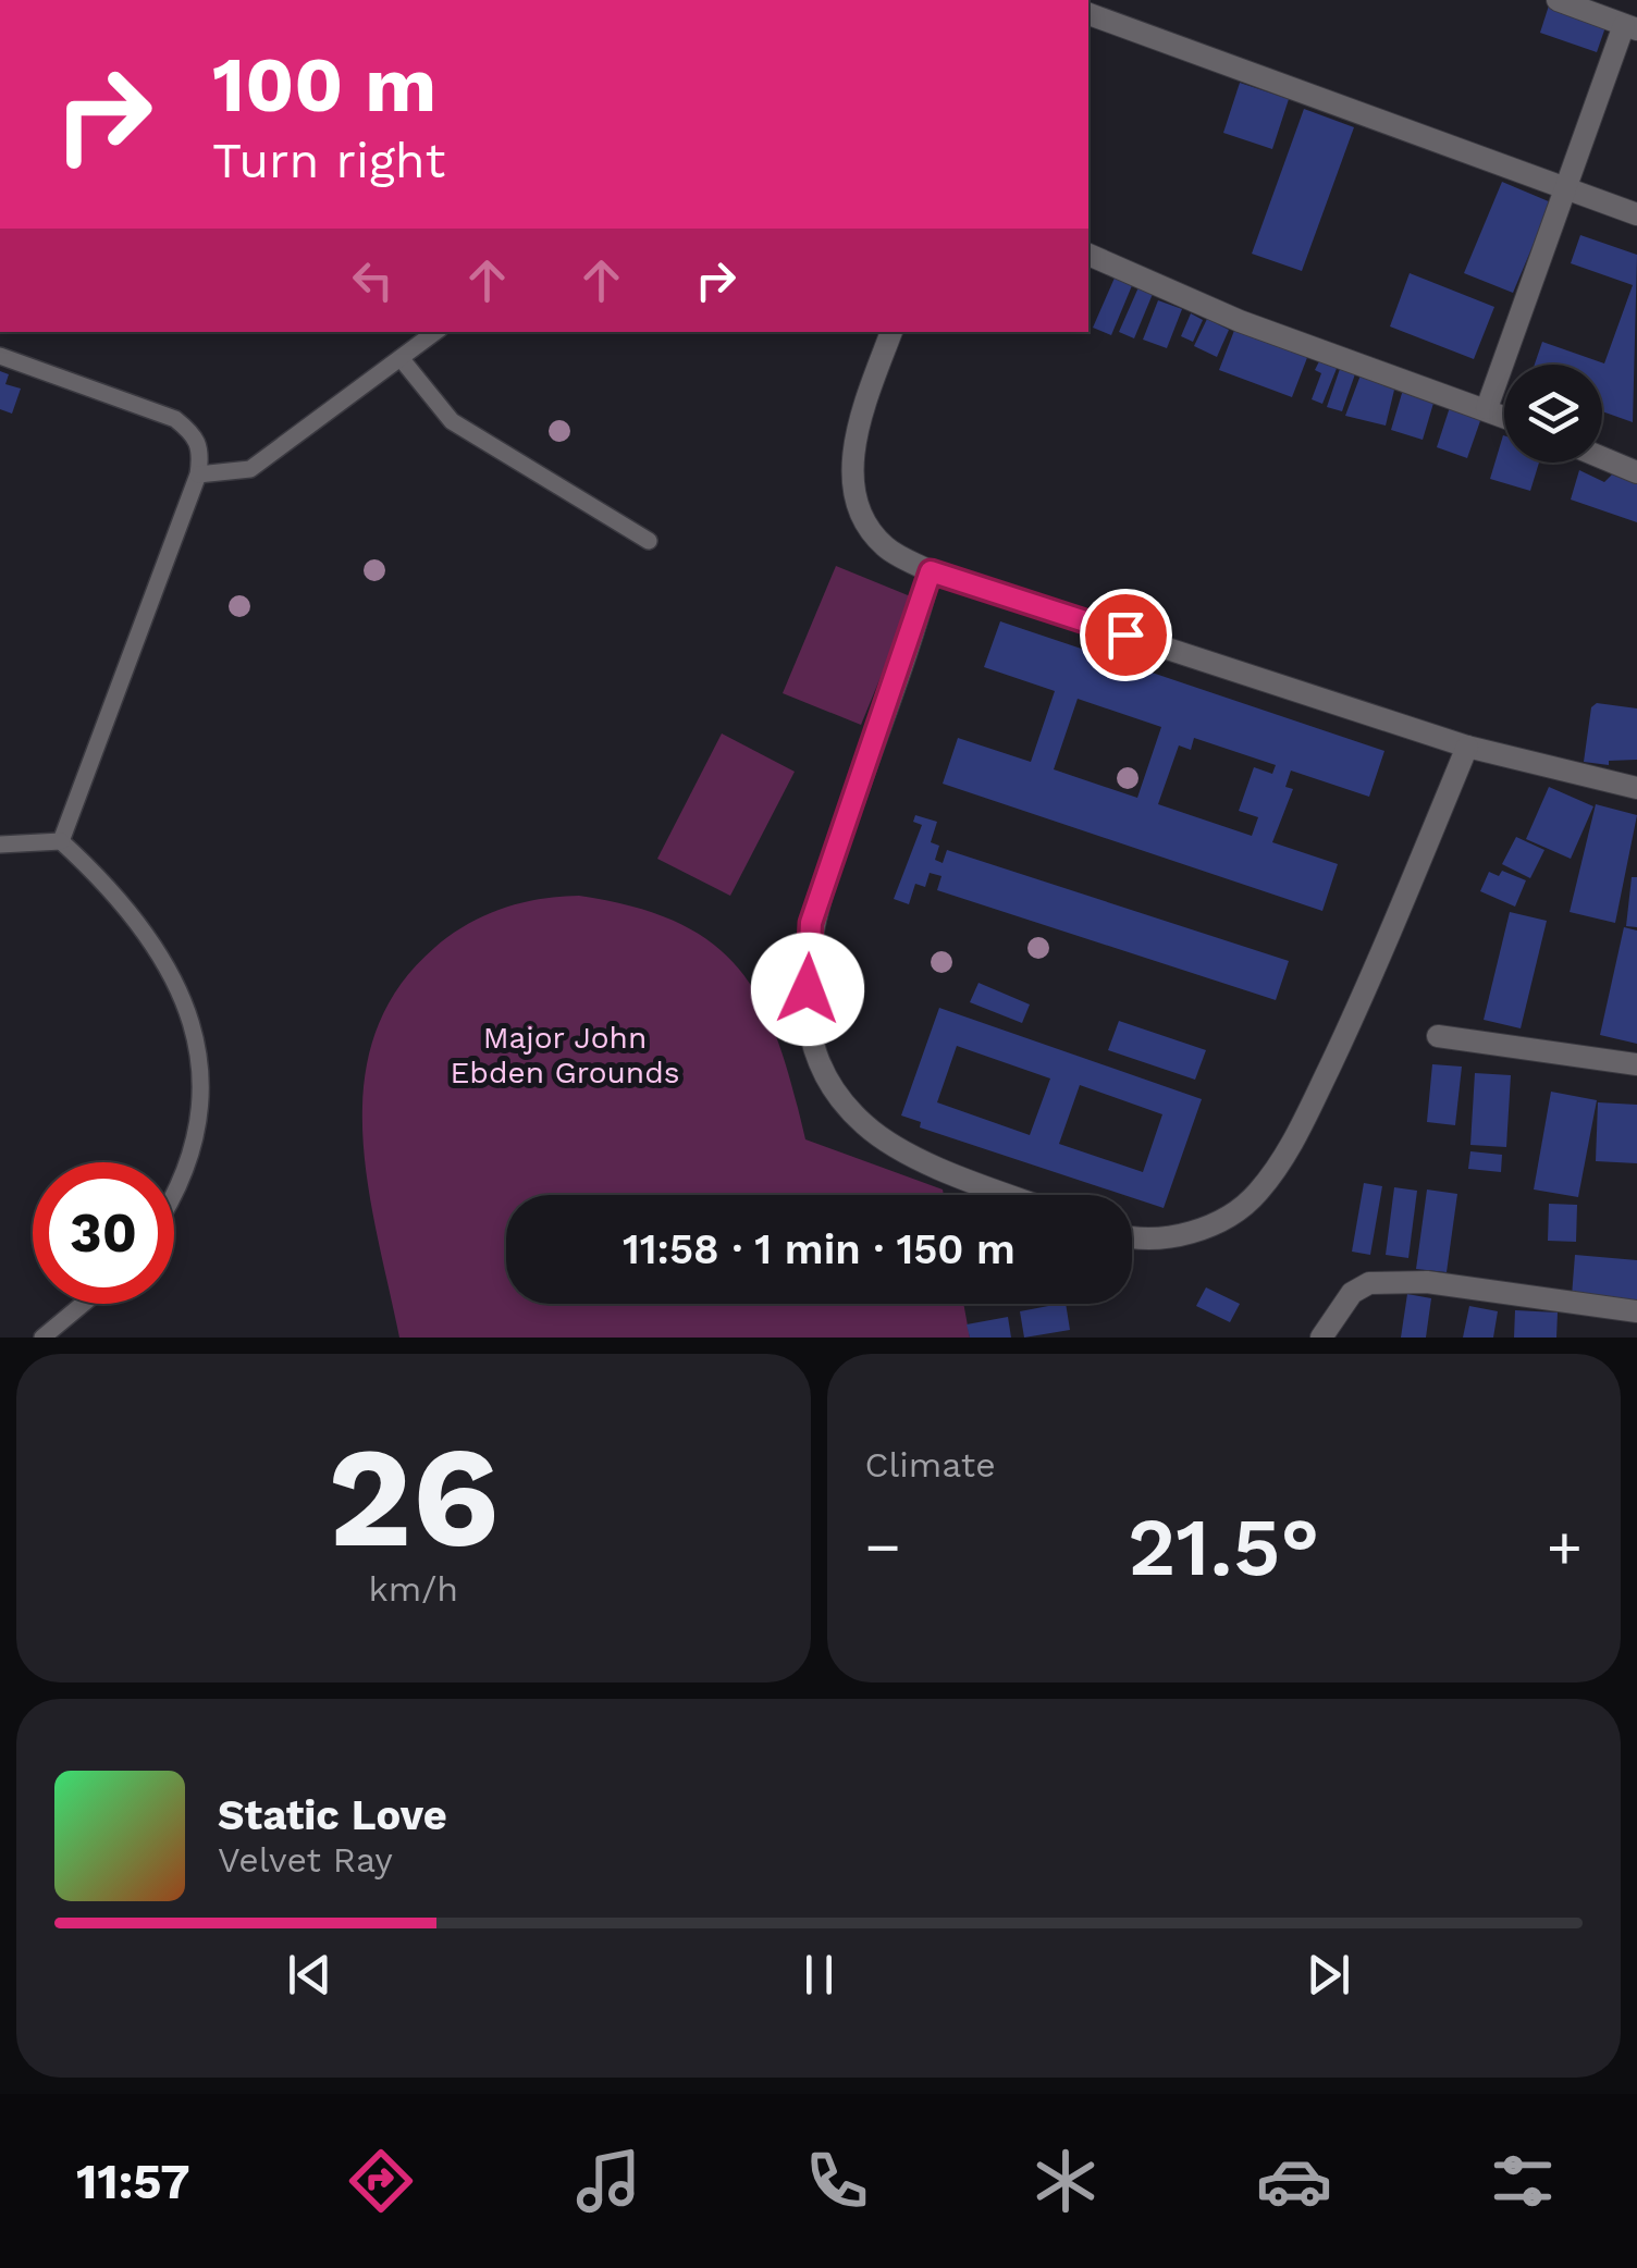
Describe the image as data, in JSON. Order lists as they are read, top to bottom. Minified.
{"parks":["Major John Ebden Grounds"],"page":{"turn":["100 m","Turn right"],"limit":"30","trip":"11:58 · 1 min · 150 m","tile":[["26","km/h"],"Climate"],"heat":["−","21.5°","+"],"song":["Static Love","Velvet Ray"],"tabs":"11:57"}}
